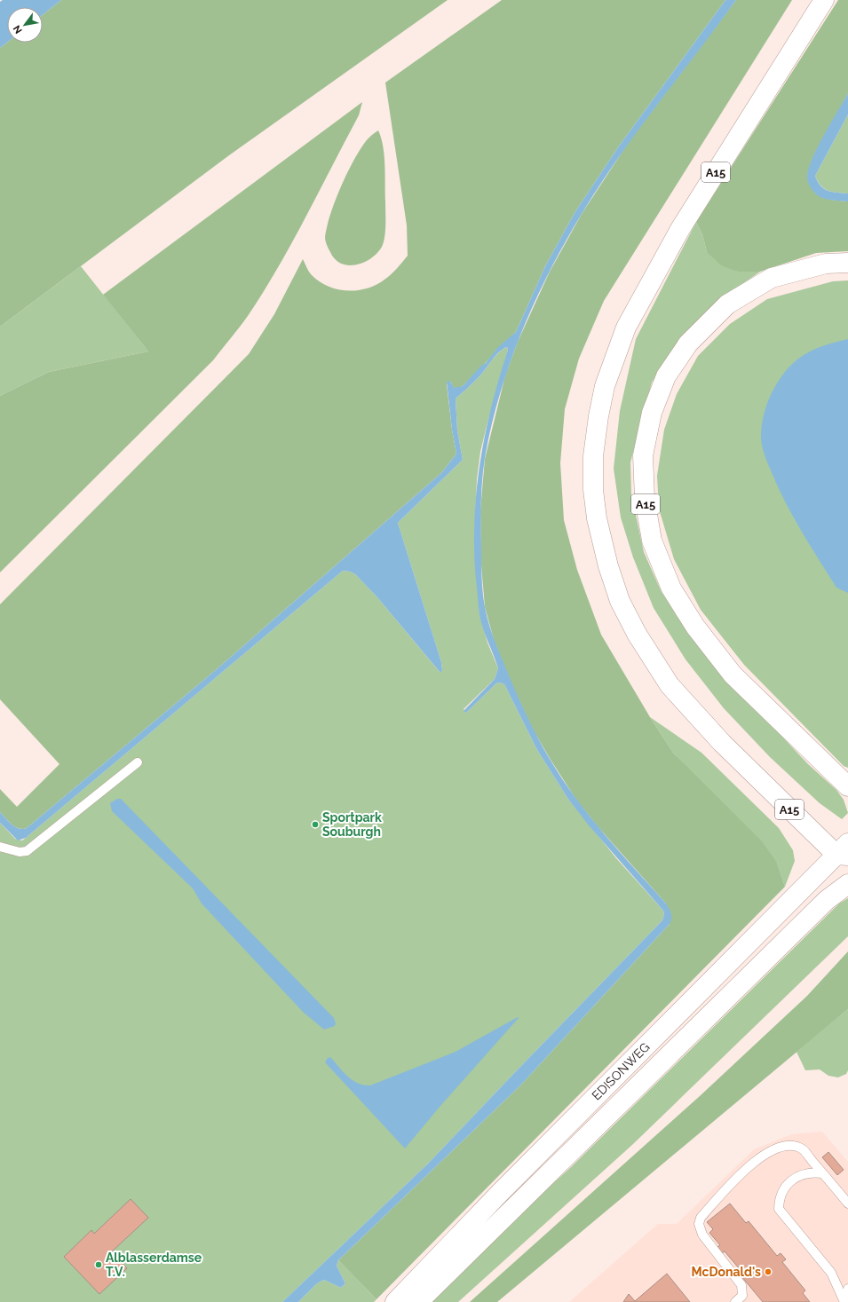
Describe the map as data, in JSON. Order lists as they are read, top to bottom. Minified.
{"streets":{"main road":["A15","EDISONWEG"]},"crossings":[["A15","EDISONWEG"]],"places":["Sportpark Souburgh","Alblasserdamse T.V.","McDonald's"],"north":"bottom left"}
